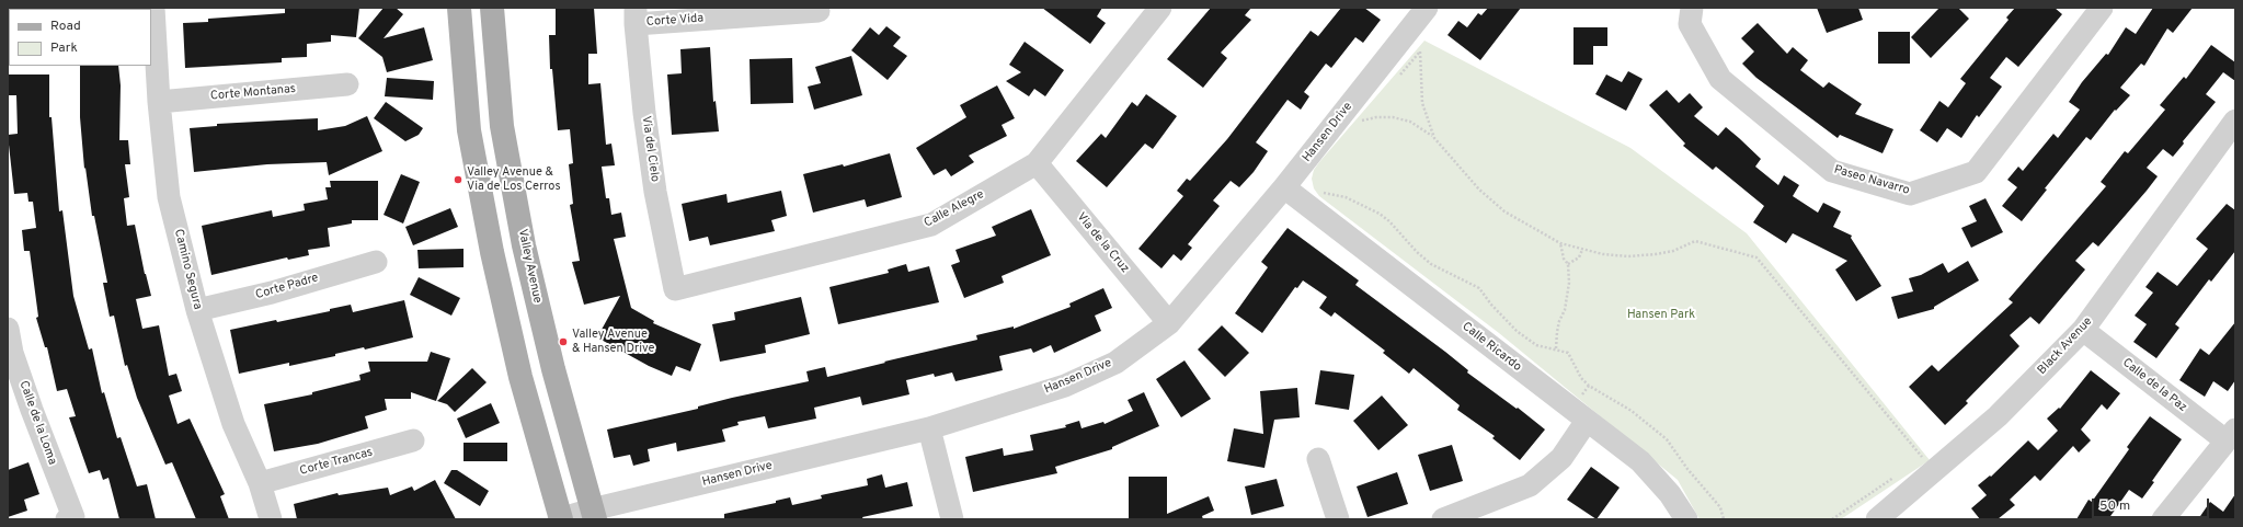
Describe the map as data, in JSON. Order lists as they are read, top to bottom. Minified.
{"streets":{"main road":["Valley Avenue"],"street":["Corte Vida","Corte Montanas","Hansen Drive","Via del Cielo","Paseo Navarro","Calle Alegre","Via de la Cruz","Camino Segura","Corte Padre","Black Avenue","Calle Ricardo","Calle de la Paz","Calle de la Loma","Corte Trancas"]},"crossings":[["Corte Vida","Via del Cielo"],["Corte Montanas","Camino Segura"],["Hansen Drive","Via de la Cruz"],["Hansen Drive","Valley Avenue"],["Hansen Drive","Calle Ricardo"],["Via del Cielo","Calle Alegre"],["Calle Alegre","Via de la Cruz"],["Camino Segura","Corte Padre"],["Camino Segura","Corte Trancas"],["Black Avenue","Calle de la Paz"]],"parks":["Hansen Park"],"places":["Valley Avenue & Via de Los Cerros","Valley Avenue & Hansen Drive"],"legend":["Road","Park"],"scale_bar":"50 m"}
